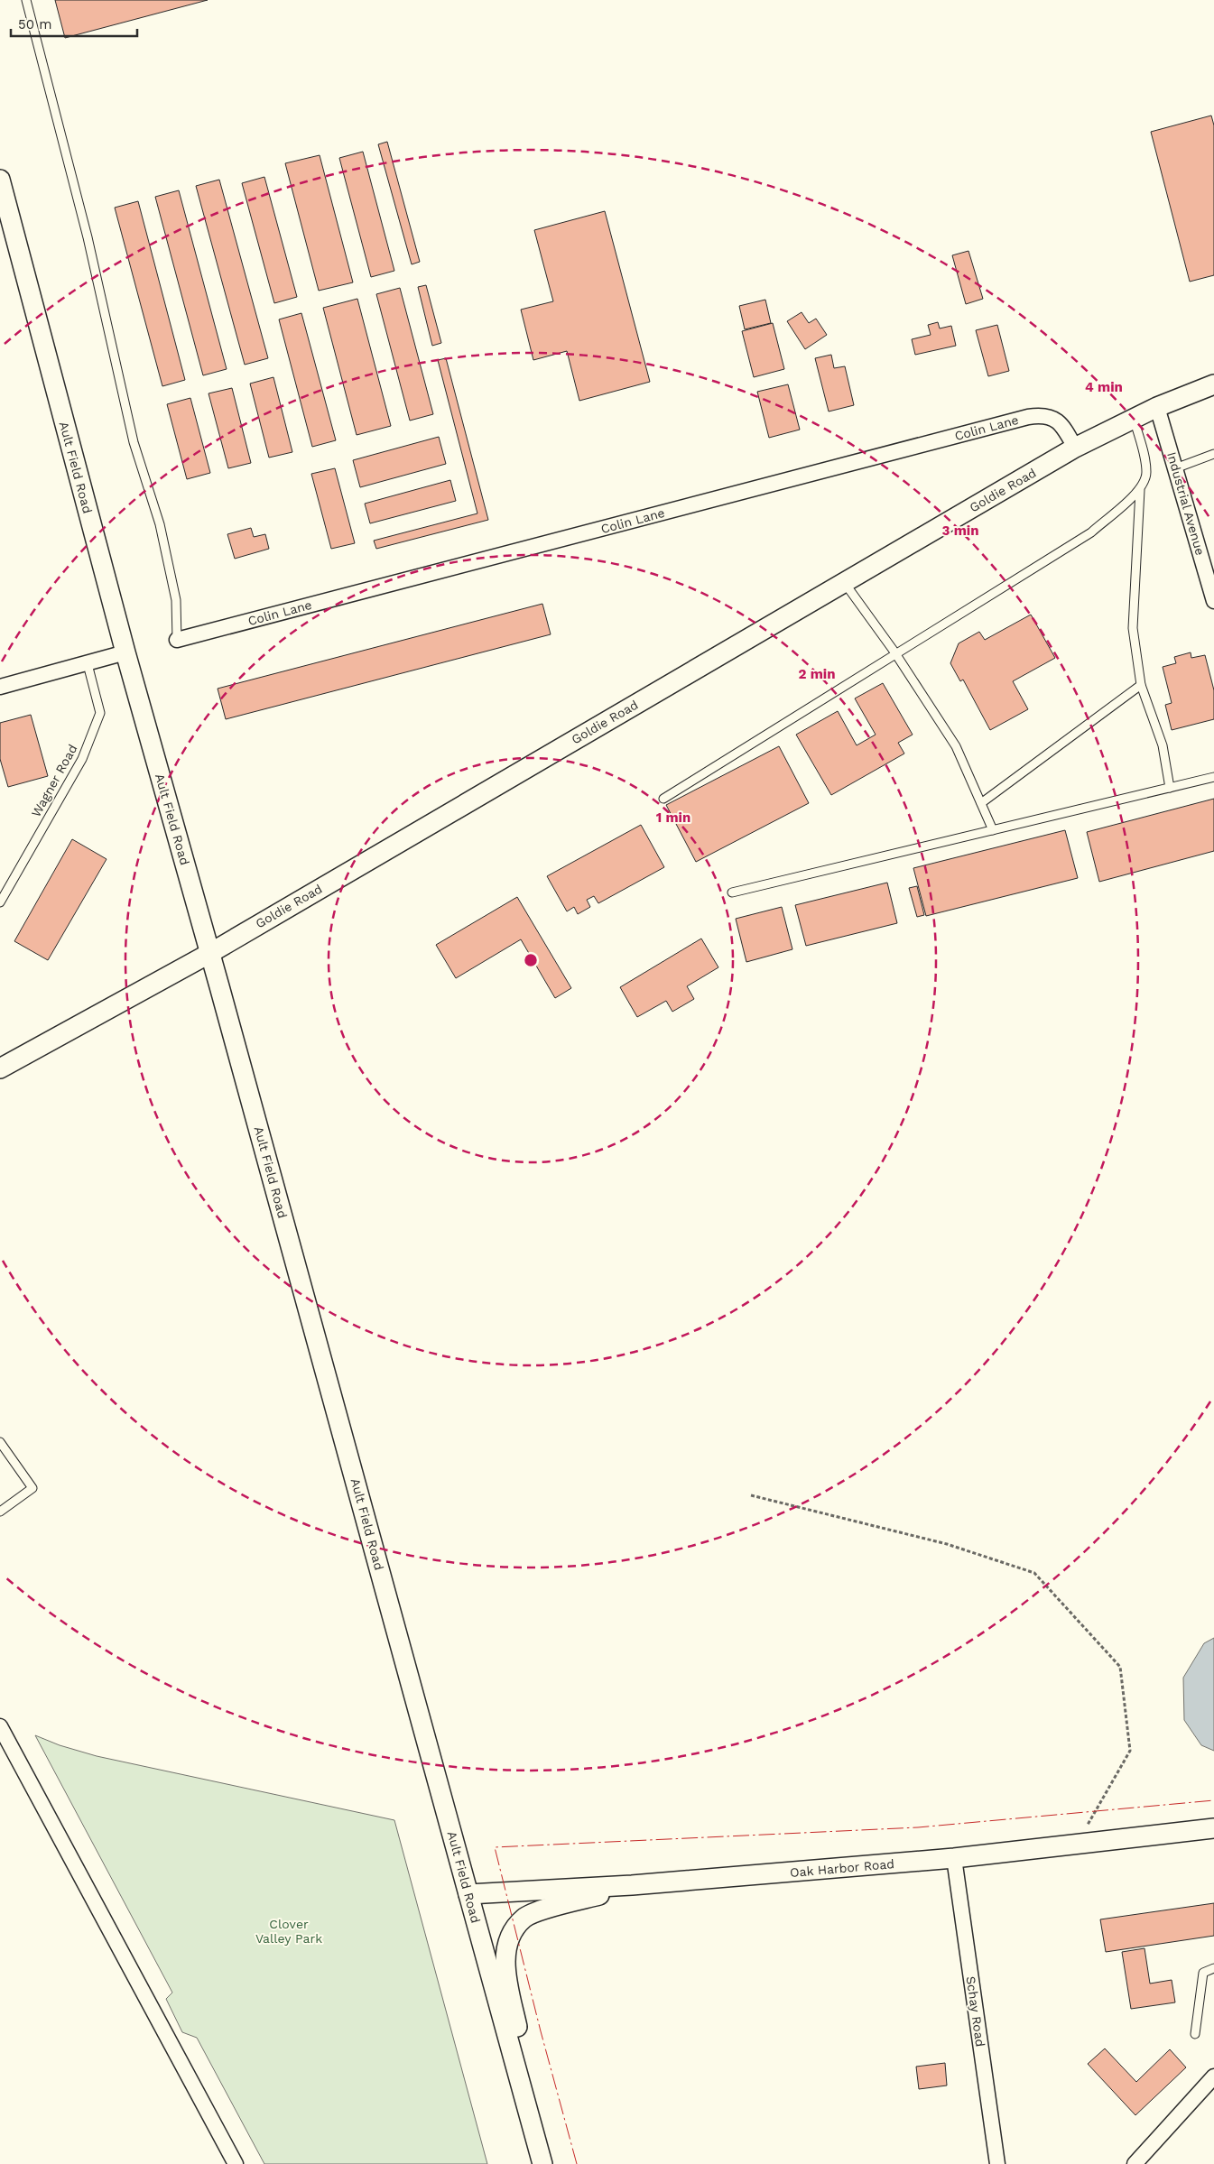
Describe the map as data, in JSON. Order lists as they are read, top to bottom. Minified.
{"streets":{"street":["Colin Lane","Ault Field Road","Goldie Road","Industrial Avenue","Oak Harbor Road","Schay Road"],"lane":["Wagner Road"]},"crossings":[["Colin Lane","Goldie Road"],["Ault Field Road","Goldie Road"],["Ault Field Road","Oak Harbor Road"],["Goldie Road","Industrial Avenue"],["Oak Harbor Road","Schay Road"]],"parks":["Clover Valley Park"],"scale_bar":"50 m","rings":["4 min","3 min","2 min","1 min"]}
